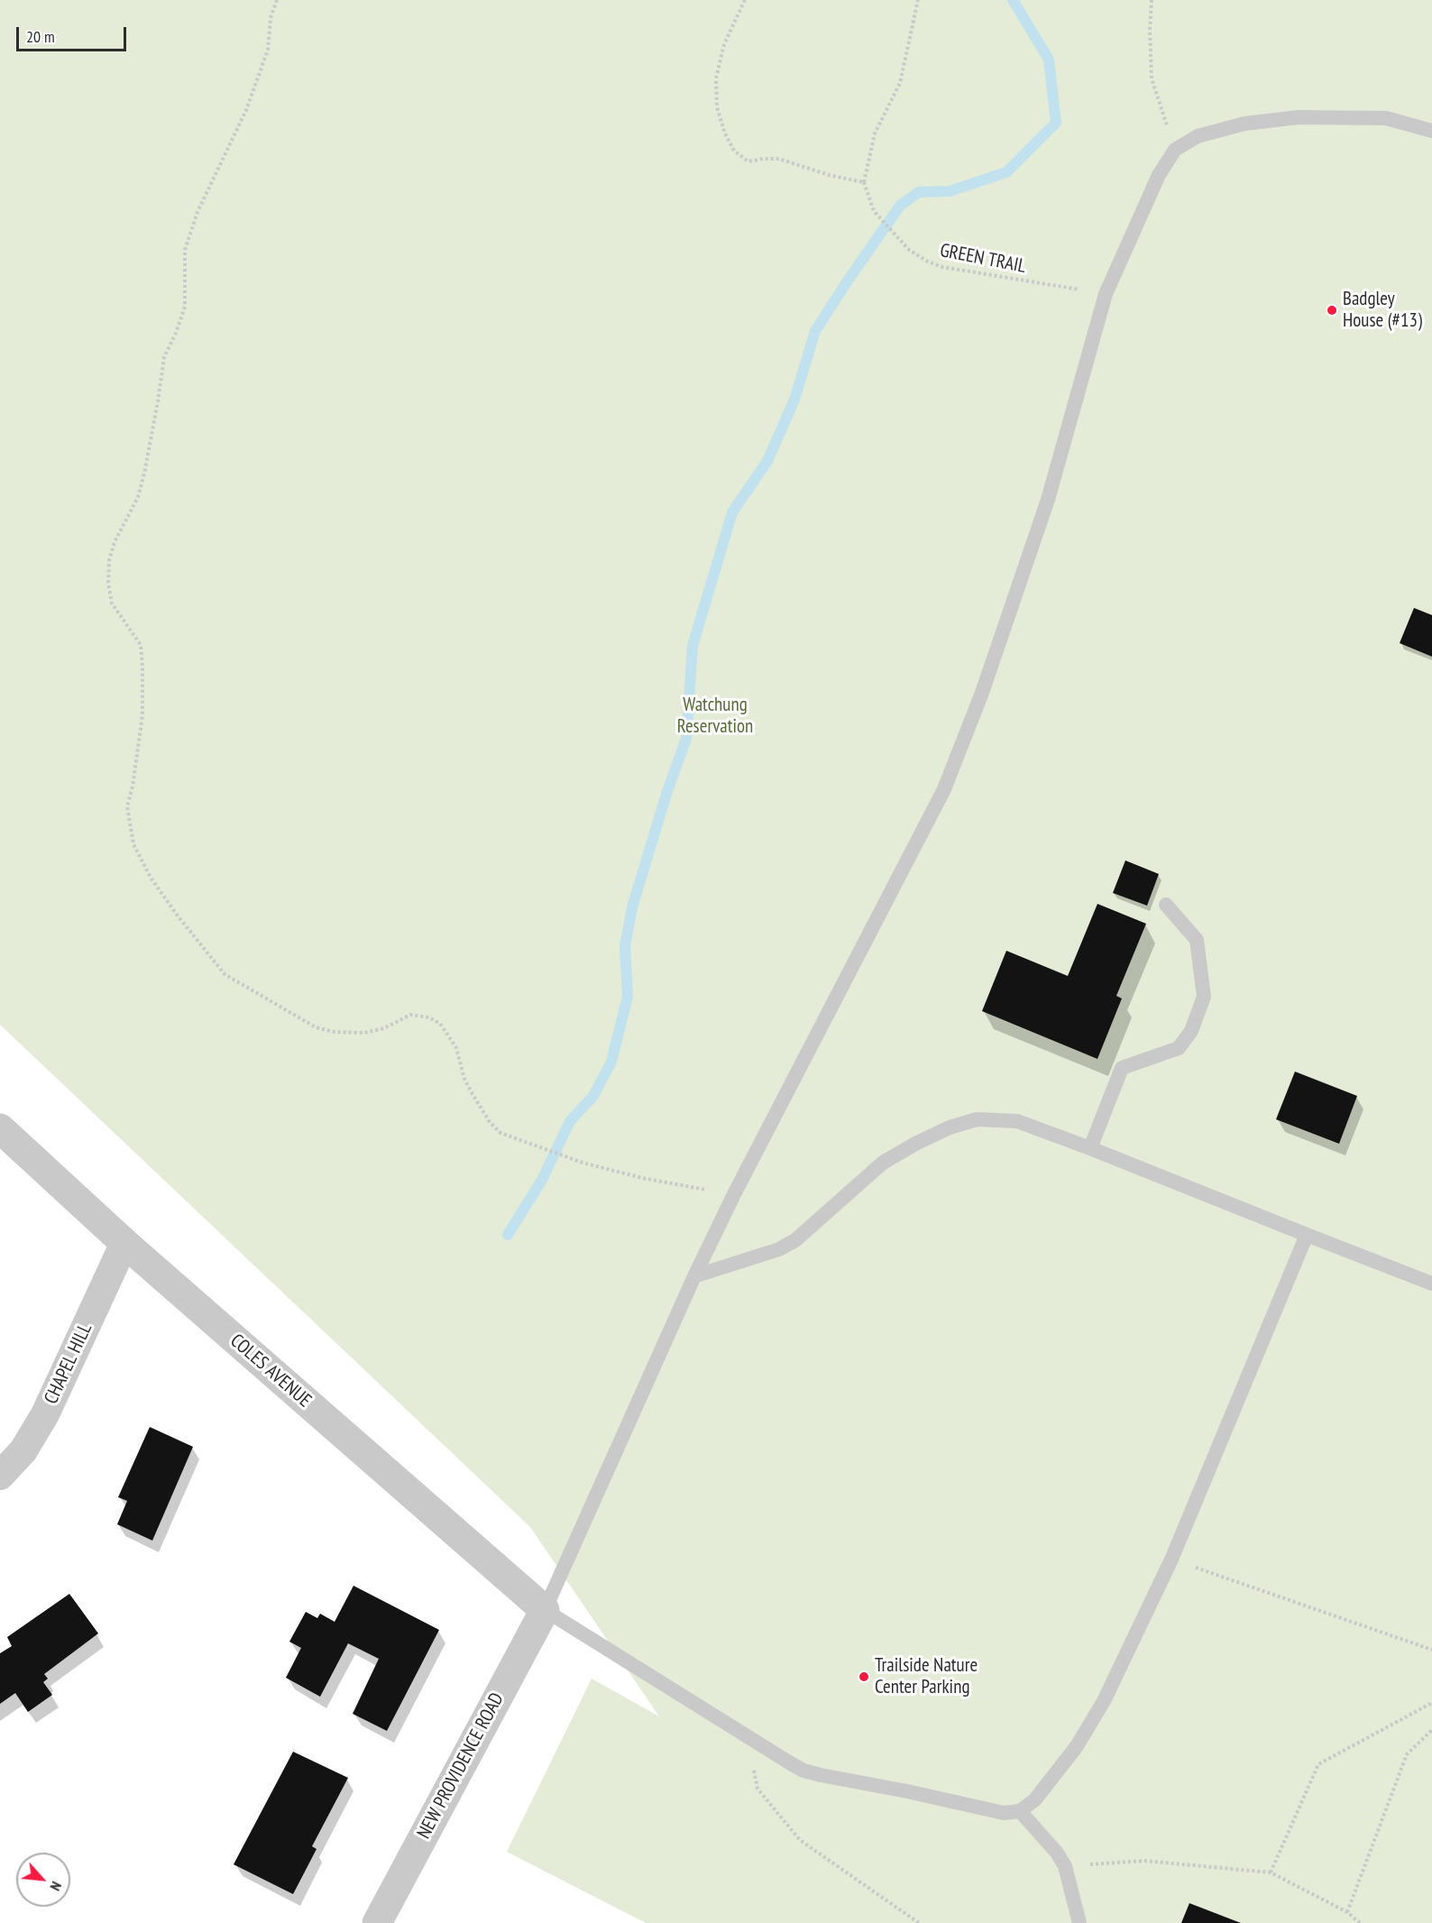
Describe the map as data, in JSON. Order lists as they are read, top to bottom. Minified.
{"streets":{"street":["CHAPEL HILL","COLES AVENUE","NEW PROVIDENCE ROAD"],"path":["GREEN TRAIL"]},"crossings":[["CHAPEL HILL","COLES AVENUE"],["COLES AVENUE","NEW PROVIDENCE ROAD"]],"parks":["Watchung Reservation"],"places":["Badgley House (#13)","Trailside Nature Center Parking"],"scale_bar":"20 m","north":"bottom right"}
